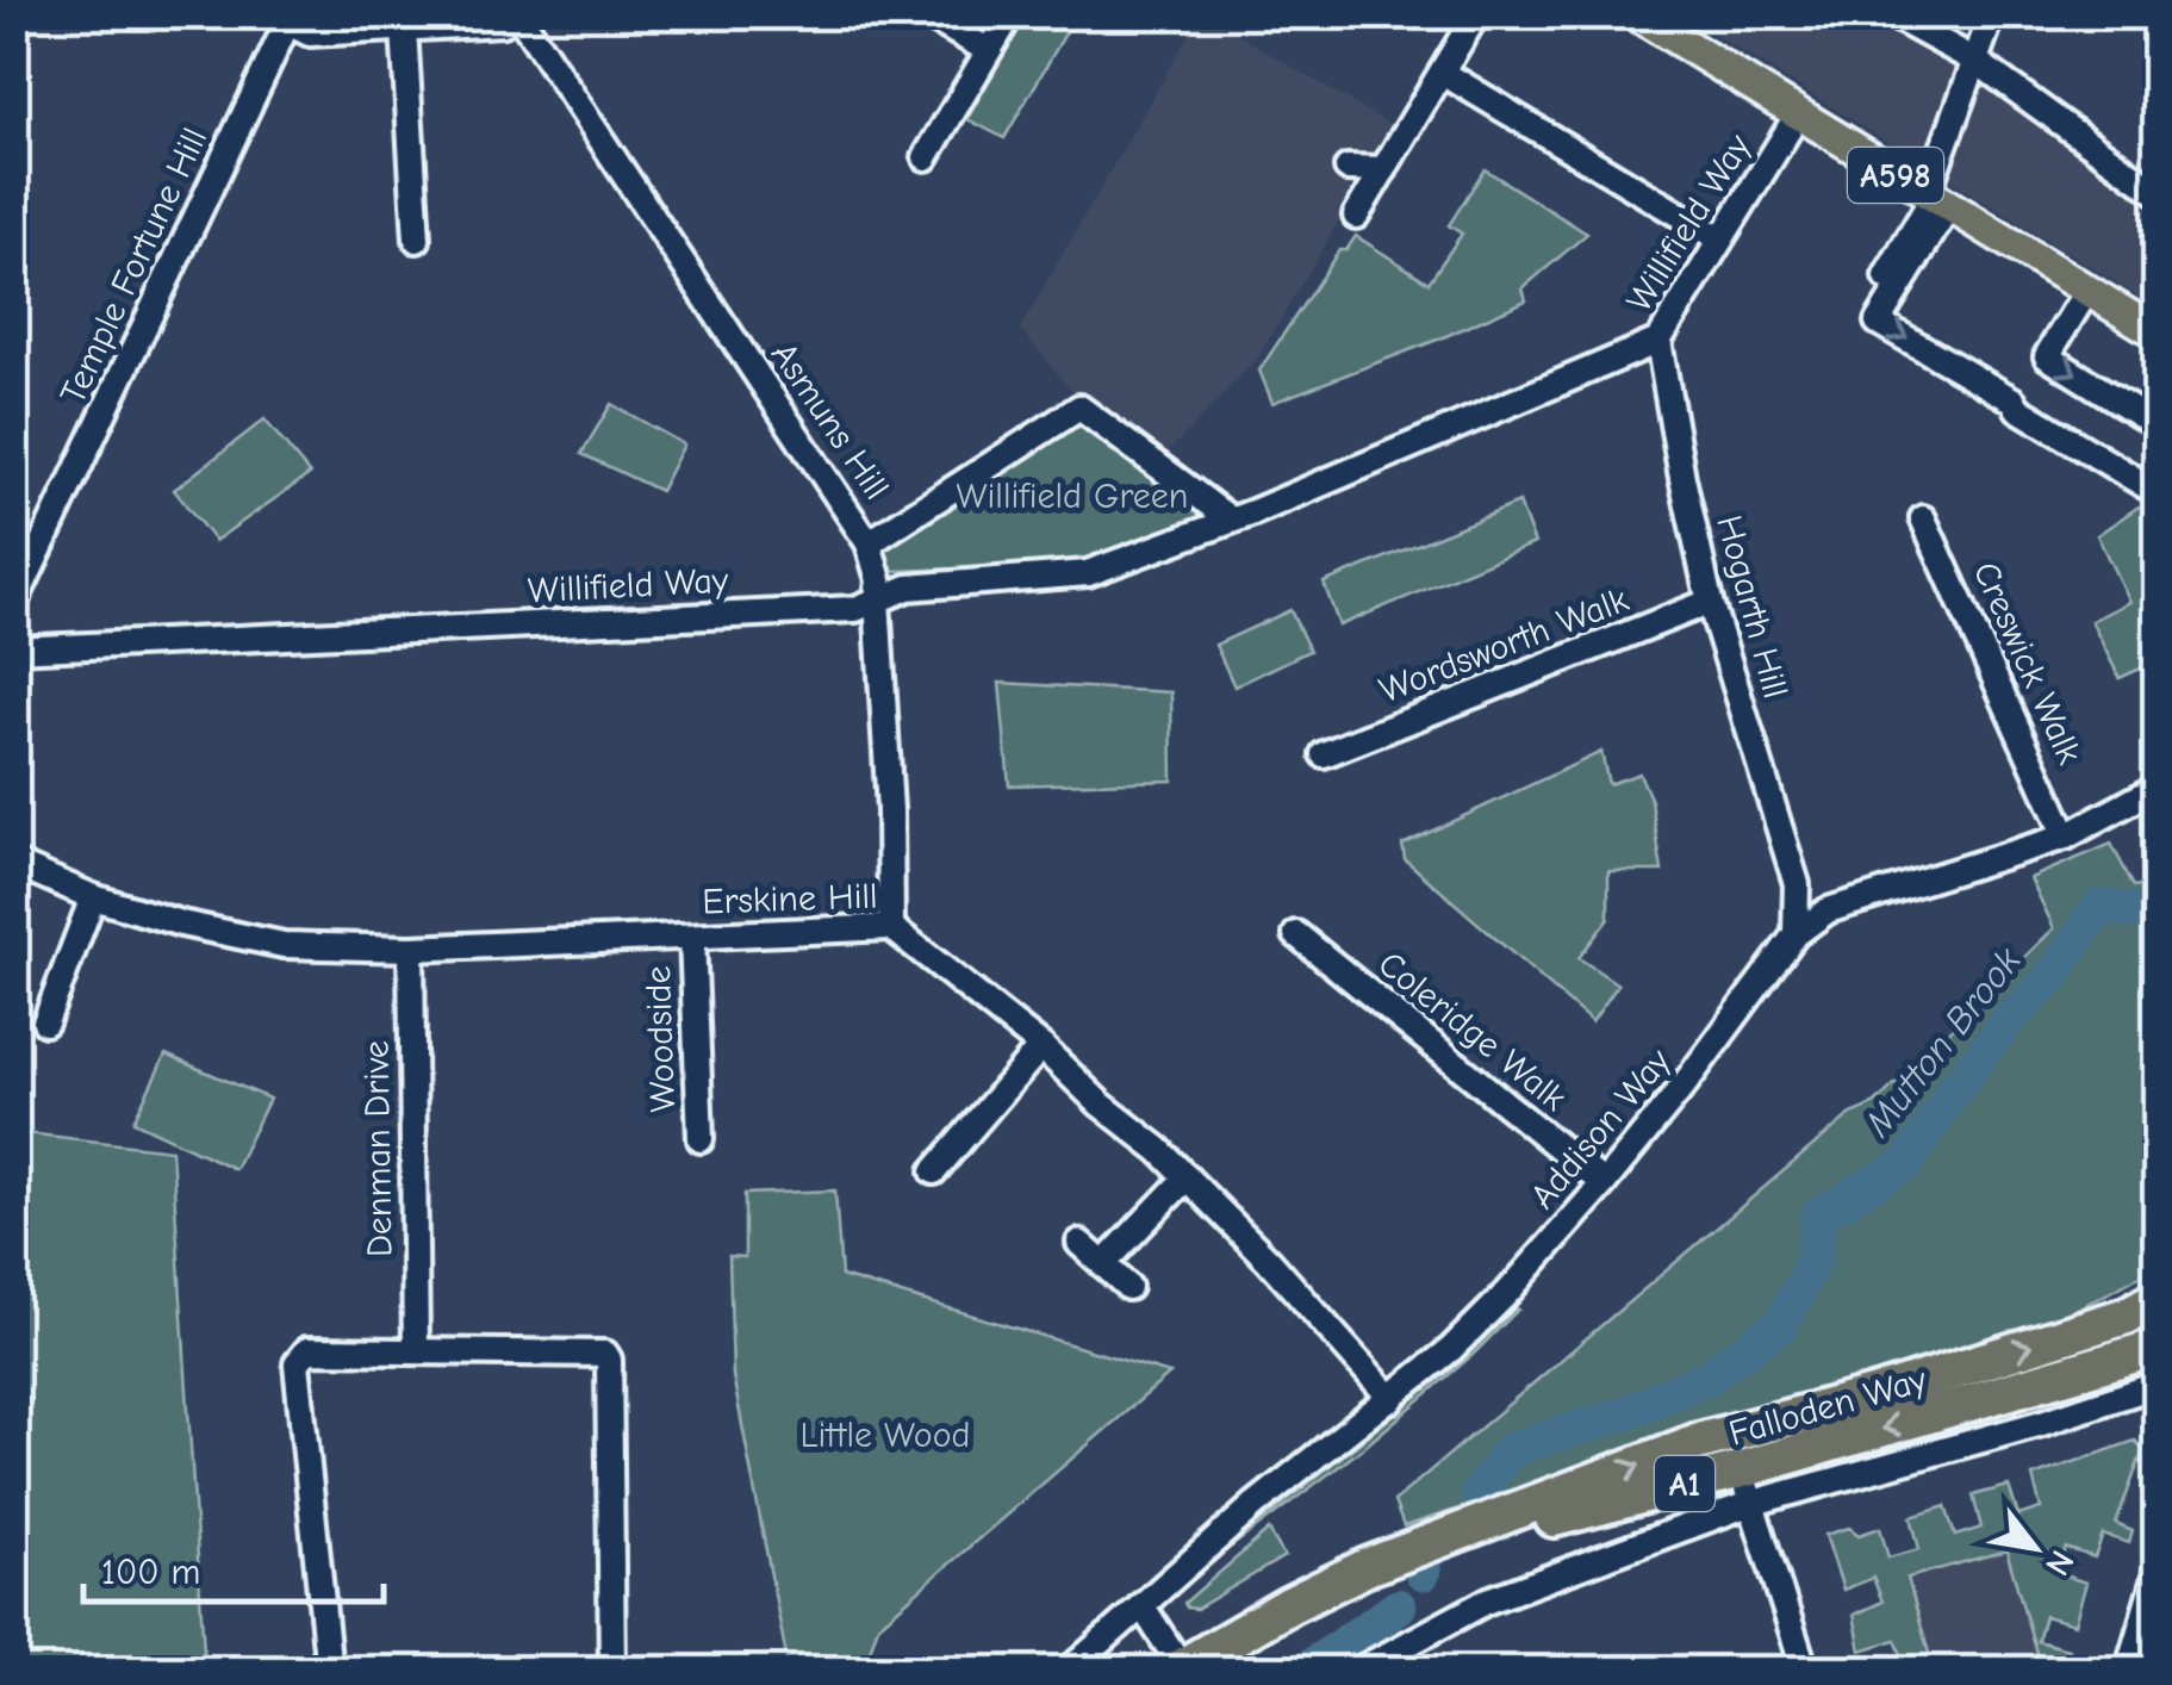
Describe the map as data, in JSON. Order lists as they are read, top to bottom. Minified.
{"streets":{"highway":["Falloden Way","A1"],"main road":["A598"],"street":["Willifield Way","Temple Fortune Hill","Asmuns Hill","Hogarth Hill","Wordsworth Walk","Creswick Walk","Erskine Hill","Coleridge Walk","Woodside","Addison Way","Denman Drive"]},"crossings":[["A598","Willifield Way"],["Willifield Way","Asmuns Hill"],["Willifield Way","Hogarth Hill"],["Asmuns Hill","Erskine Hill"],["Hogarth Hill","Wordsworth Walk"],["Hogarth Hill","Addison Way"],["Creswick Walk","Addison Way"],["Erskine Hill","Woodside"],["Erskine Hill","Addison Way"],["Erskine Hill","Denman Drive"],["Coleridge Walk","Addison Way"]],"water":["Mutton Brook"],"parks":["Willifield Green","Little Wood"],"scale_bar":"100 m","north":"bottom right"}
